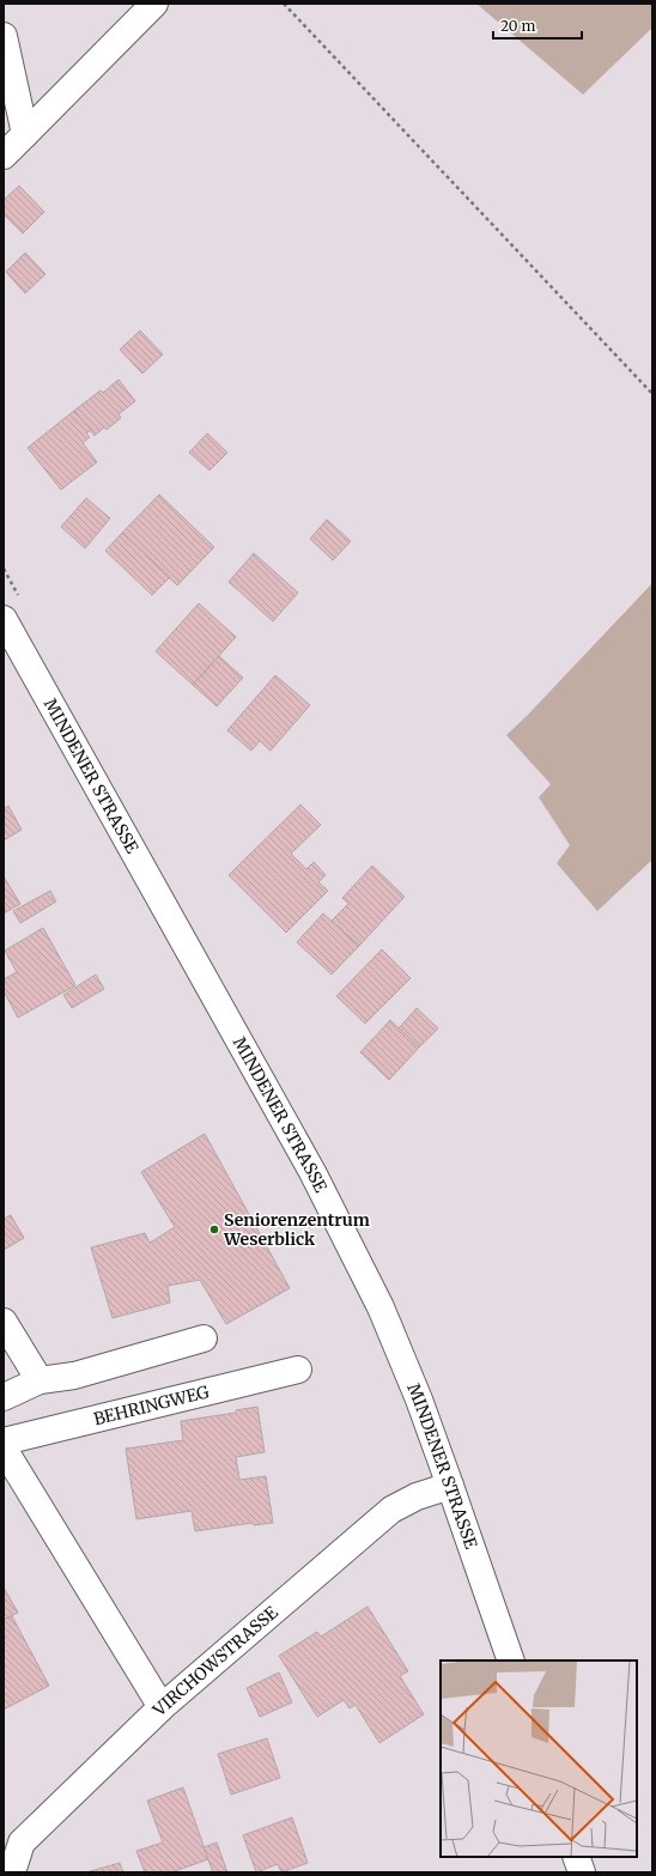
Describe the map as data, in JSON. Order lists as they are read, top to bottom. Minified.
{"streets":{"street":["MINDENER STRASSE","BEHRINGWEG","VIRCHOWSTRASSE"]},"crossings":[["MINDENER STRASSE","VIRCHOWSTRASSE"]],"places":["Seniorenzentrum Weserblick"],"scale_bar":"20 m"}
